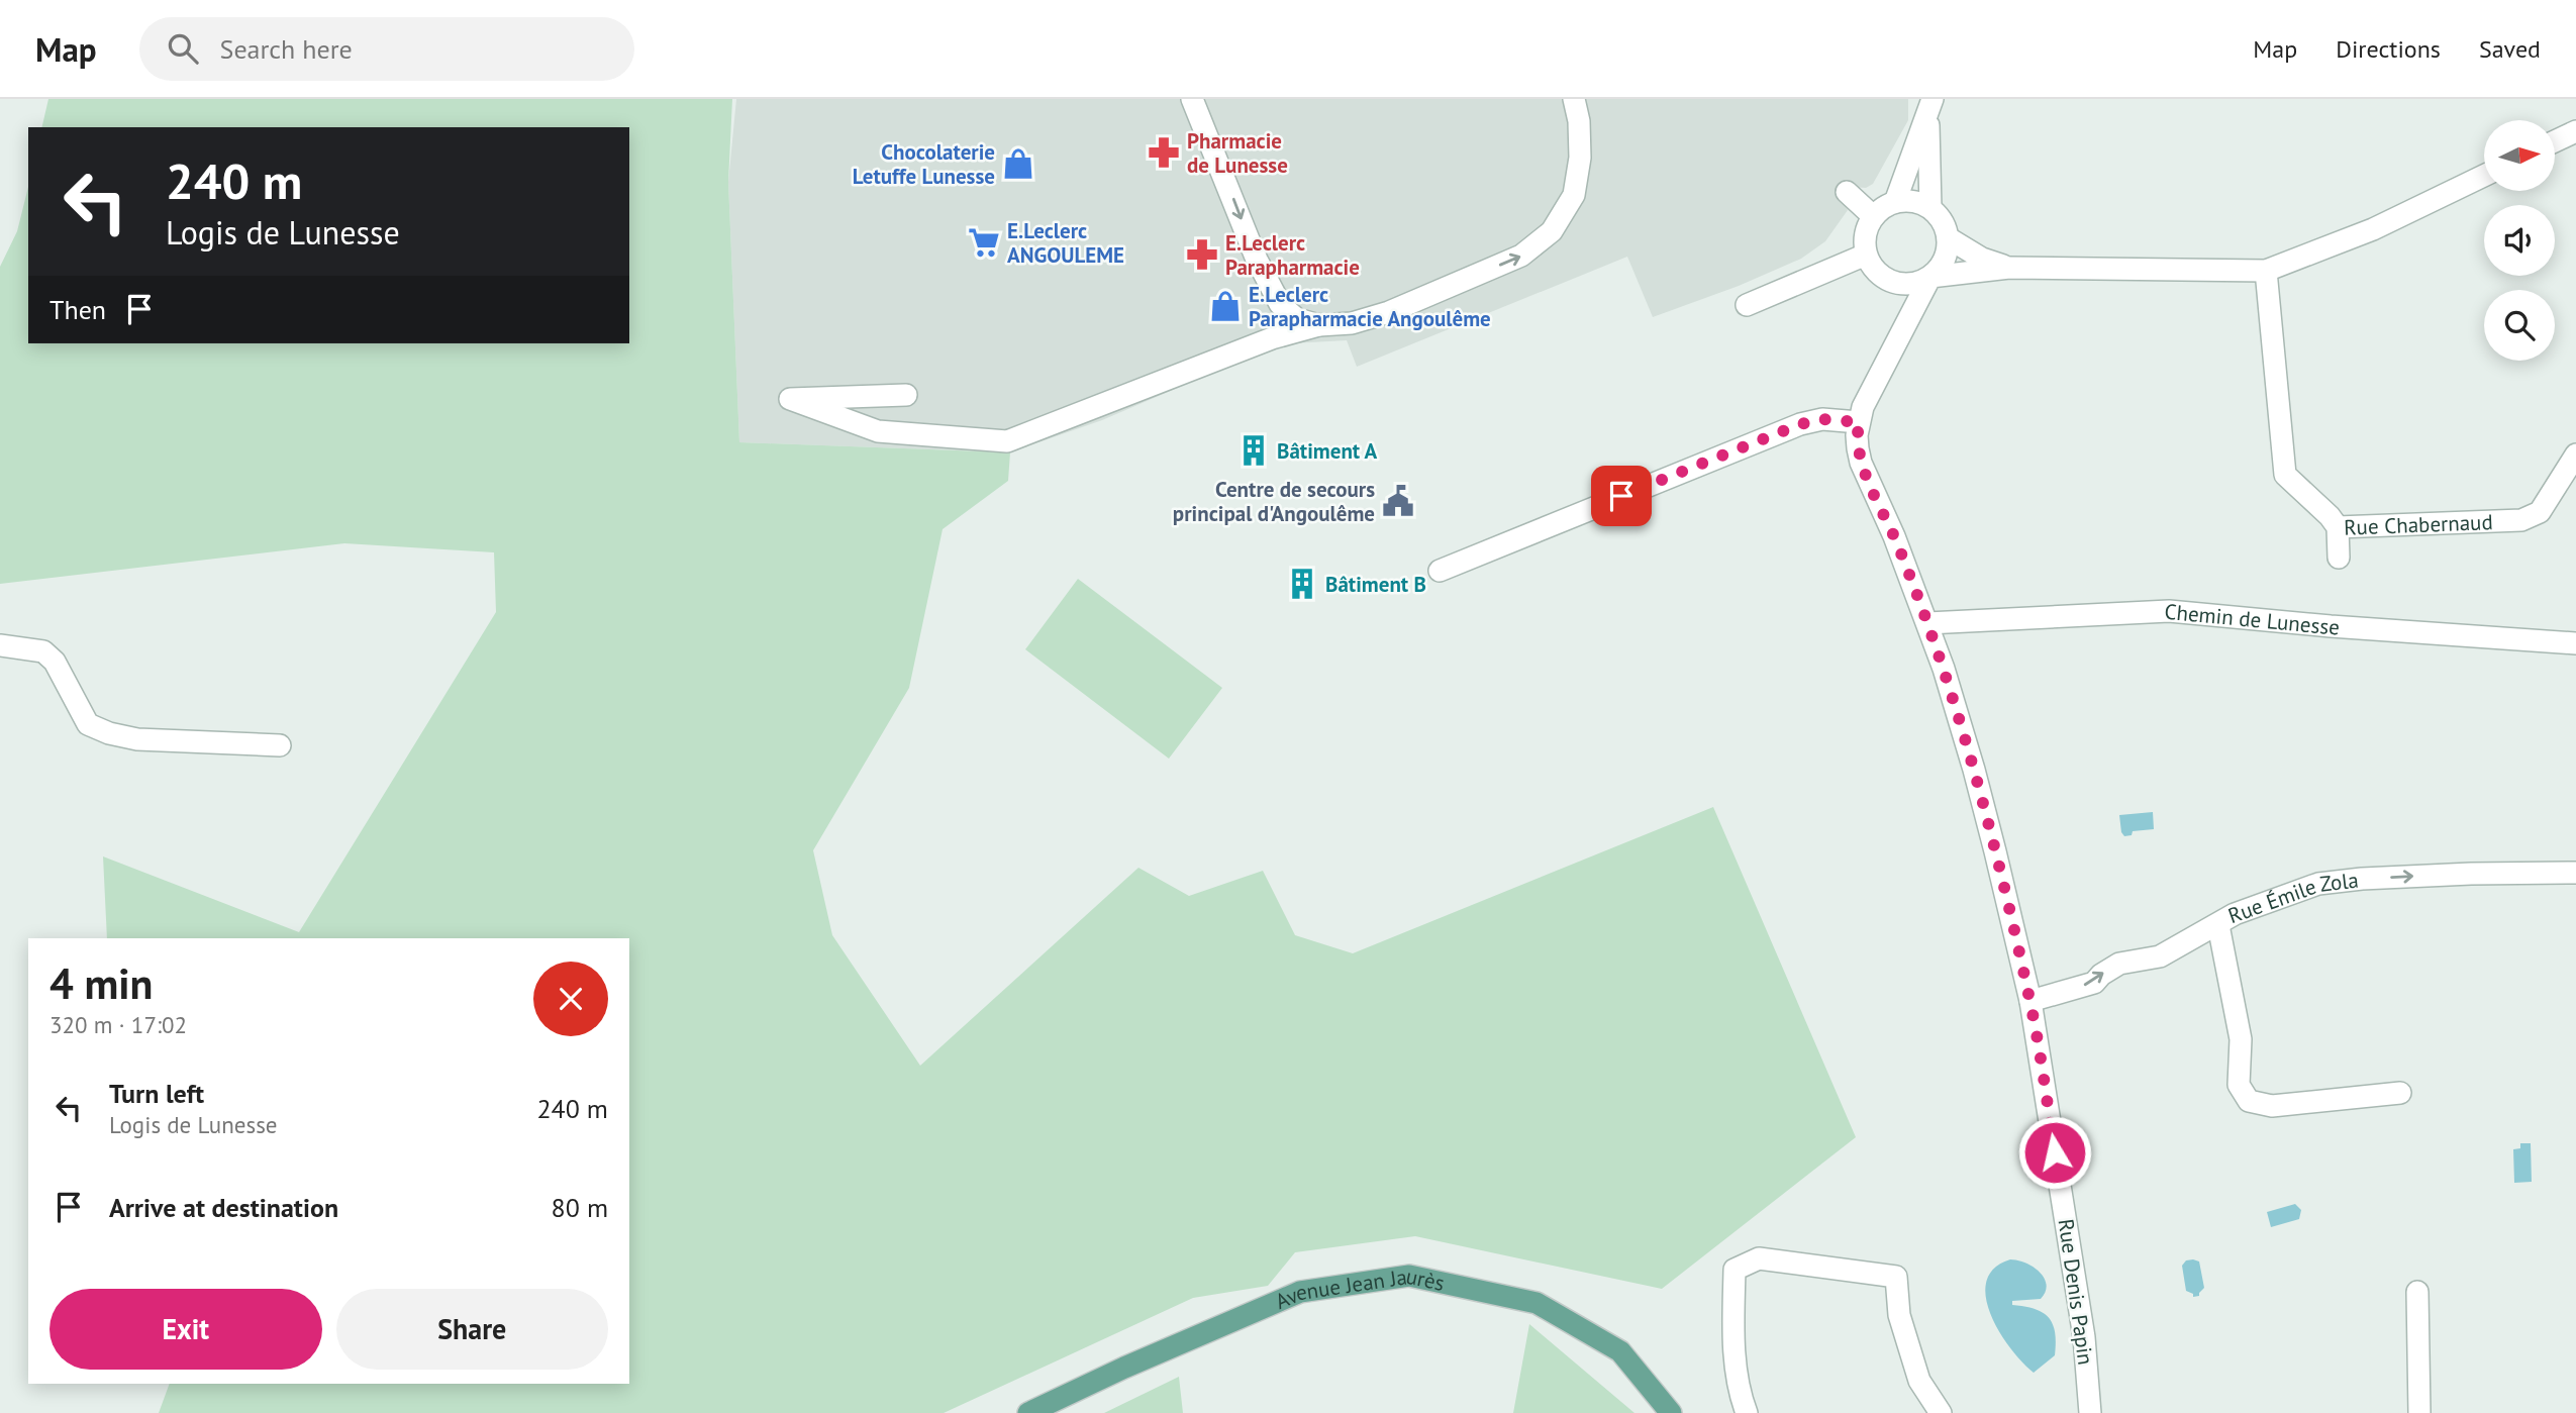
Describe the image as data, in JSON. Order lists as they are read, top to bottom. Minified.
{"streets":{"main road":["Avenue Jean Jaurès"],"street":["Rue Chabernaud","Chemin de Lunesse","Rue Émile Zola","Rue Denis Papin"]},"crossings":[["Chemin de Lunesse","Rue Denis Papin"],["Rue Émile Zola","Rue Denis Papin"]],"one_way":["Rue Émile Zola"],"places":{"pharmacy":["Pharmacie de Lunesse","E.Leclerc Parapharmacie"],"shop":["Chocolaterie Letuffe Lunesse","E.Leclerc Parapharmacie Angoulême"],"supermarket":["E.Leclerc ANGOULEME"],"building":["Bâtiment A","Bâtiment B"],"public building":["Centre de secours principal d'Angoulême"]},"north":"right","page":{"header":"Map","search":"Search here","nav":["Map","Directions","Saved"],"turn":["240 m","Logis de Lunesse"],"then":"Then","heading":["4 min","320 m · 17:02"],"list":[{"name":"Turn left","note":"Logis de Lunesse","value":"240 m"},{"name":"Arrive at destination","value":"80 m"}],"buttons":["Exit","Share"]}}
